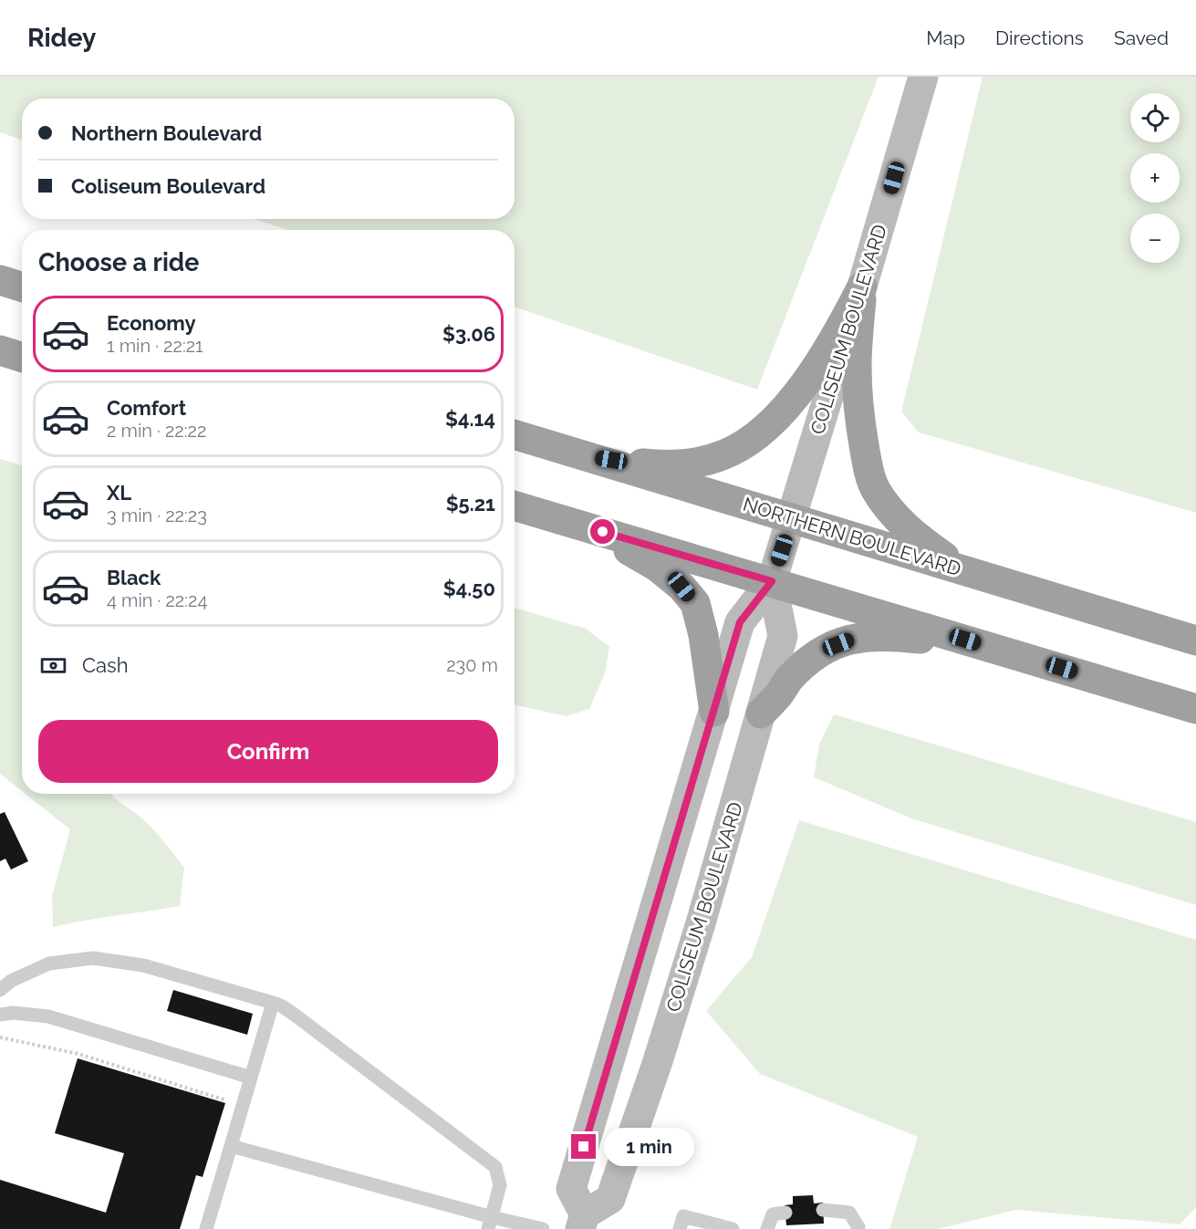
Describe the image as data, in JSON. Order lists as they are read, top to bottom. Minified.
{"streets":{"highway":["NORTHERN BOULEVARD"],"main road":["COLISEUM BOULEVARD"]},"crossings":[["COLISEUM BOULEVARD","NORTHERN BOULEVARD"]],"page":{"header":"Ridey","nav":["Map","Directions","Saved"],"map_buttons":["+","−"],"banner":["Northern Boulevard","Coliseum Boulevard"],"heading":"Choose a ride","list":[{"name":"Economy","note":"1 min · 22:21","value":"$3.06"},{"name":"Comfort","note":"2 min · 22:22","value":"$4.14"},{"name":"XL","note":"3 min · 22:23","value":"$5.21"},{"name":"Black","note":"4 min · 22:24","value":"$4.50"}],"pay":["Cash","230 m"],"buttons":"Confirm","bubble":"1 min"}}
